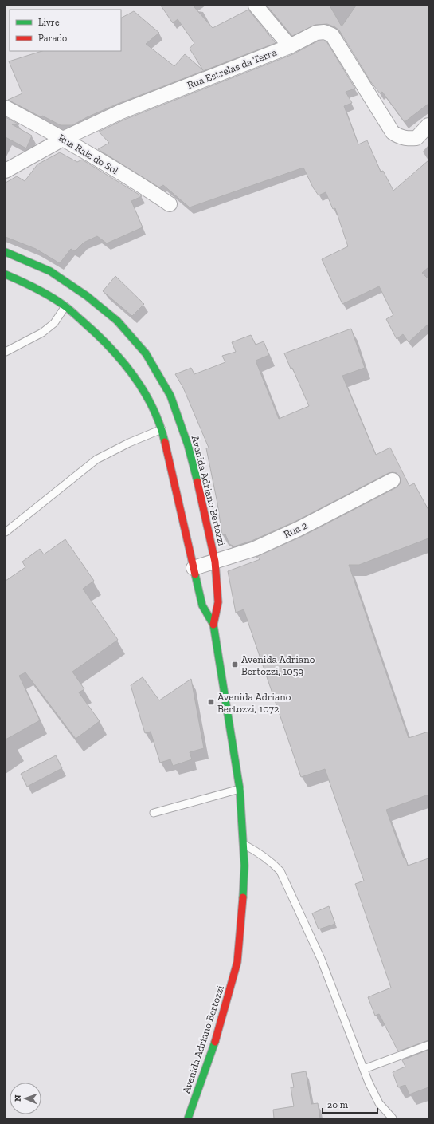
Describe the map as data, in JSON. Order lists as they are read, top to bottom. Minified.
{"streets":{"main road":["Avenida Adriano Bertozzi"],"street":["Rua Estrelas da Terra","Rua Raiz do Sol","Rua 2"]},"crossings":[["Rua Estrelas da Terra","Rua Raiz do Sol"],["Avenida Adriano Bertozzi","Rua 2"]],"places":{"transit":["Avenida Adriano Bertozzi, 1059","Avenida Adriano Bertozzi, 1072"]},"legend":["Livre","Parado"],"scale_bar":"20 m","north":"left"}
